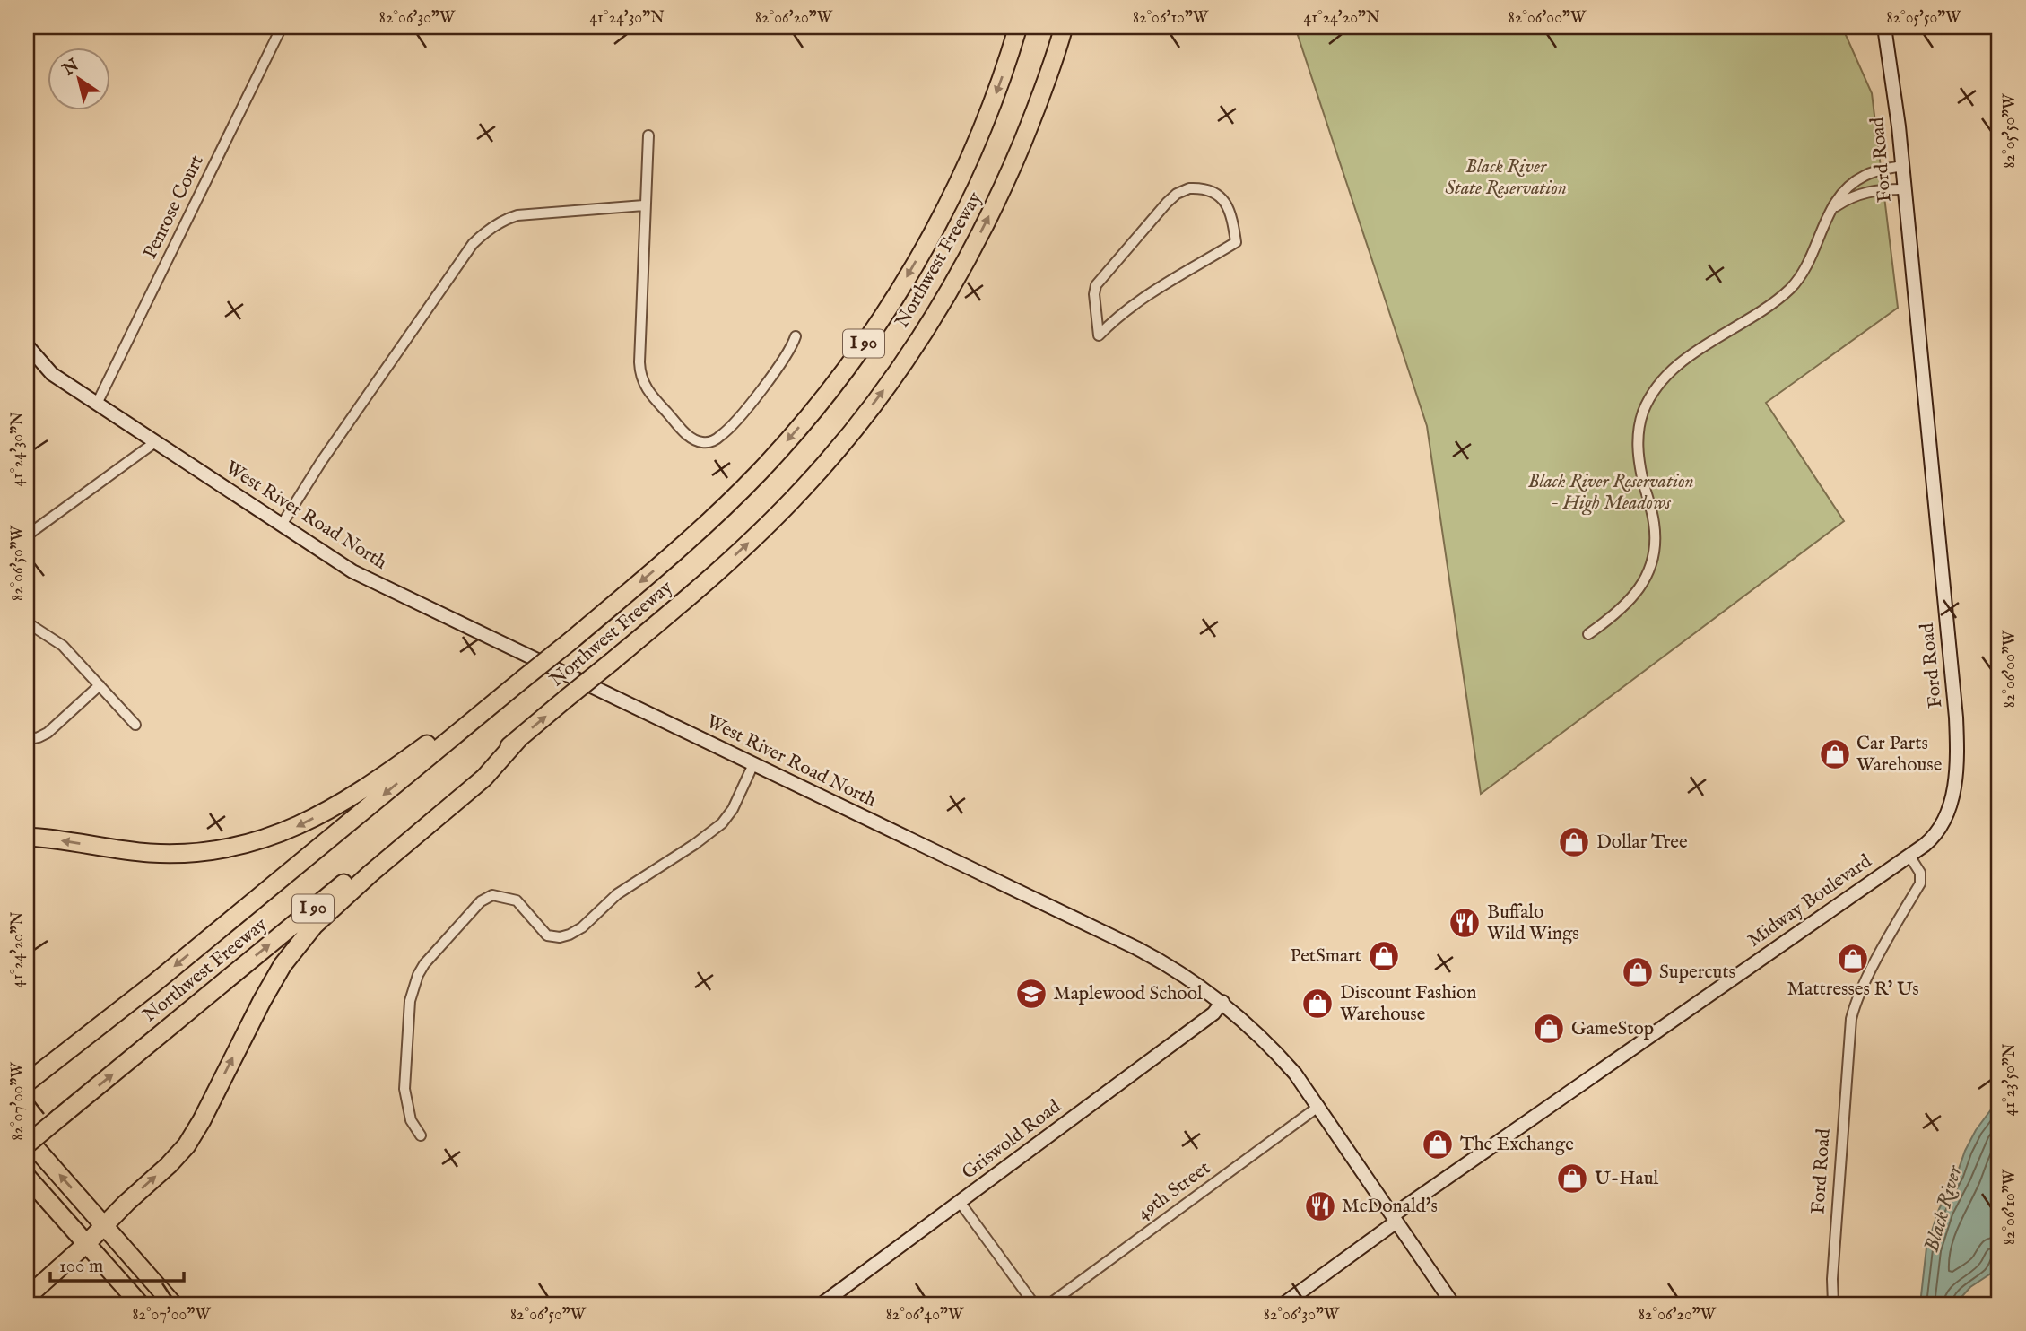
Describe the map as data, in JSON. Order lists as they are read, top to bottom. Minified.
{"streets":{"highway":["Northwest Freeway","I 90"],"street":["Ford Road","Penrose Court","West River Road North","Midway Boulevard","Griswold Road","49th Street"]},"crossings":[["Ford Road","Midway Boulevard"],["Penrose Court","West River Road North"],["West River Road North","Midway Boulevard"],["West River Road North","Griswold Road"],["West River Road North","49th Street"]],"water":["Black River"],"parks":["Black River State Reservation","Black River Reservation - High Meadows"],"places":{"shop":["Car Parts Warehouse","Dollar Tree","PetSmart","Mattresses R' Us","Supercuts","Discount Fashion Warehouse","GameStop","The Exchange","U-Haul"],"restaurant":["Buffalo Wild Wings","McDonald's"],"school or university":["Maplewood School"]},"scale_bar":"100 m","north":"top left","coordinates":["82°06'30\"W","41°24'30\"N","82°06'20\"W","82°06'10\"W","41°24'20\"N","82°06'00\"W","82°05'50\"W","82°06'50\"W","41°23'50\"N","82°07'00\"W","82°06'40\"W"]}
